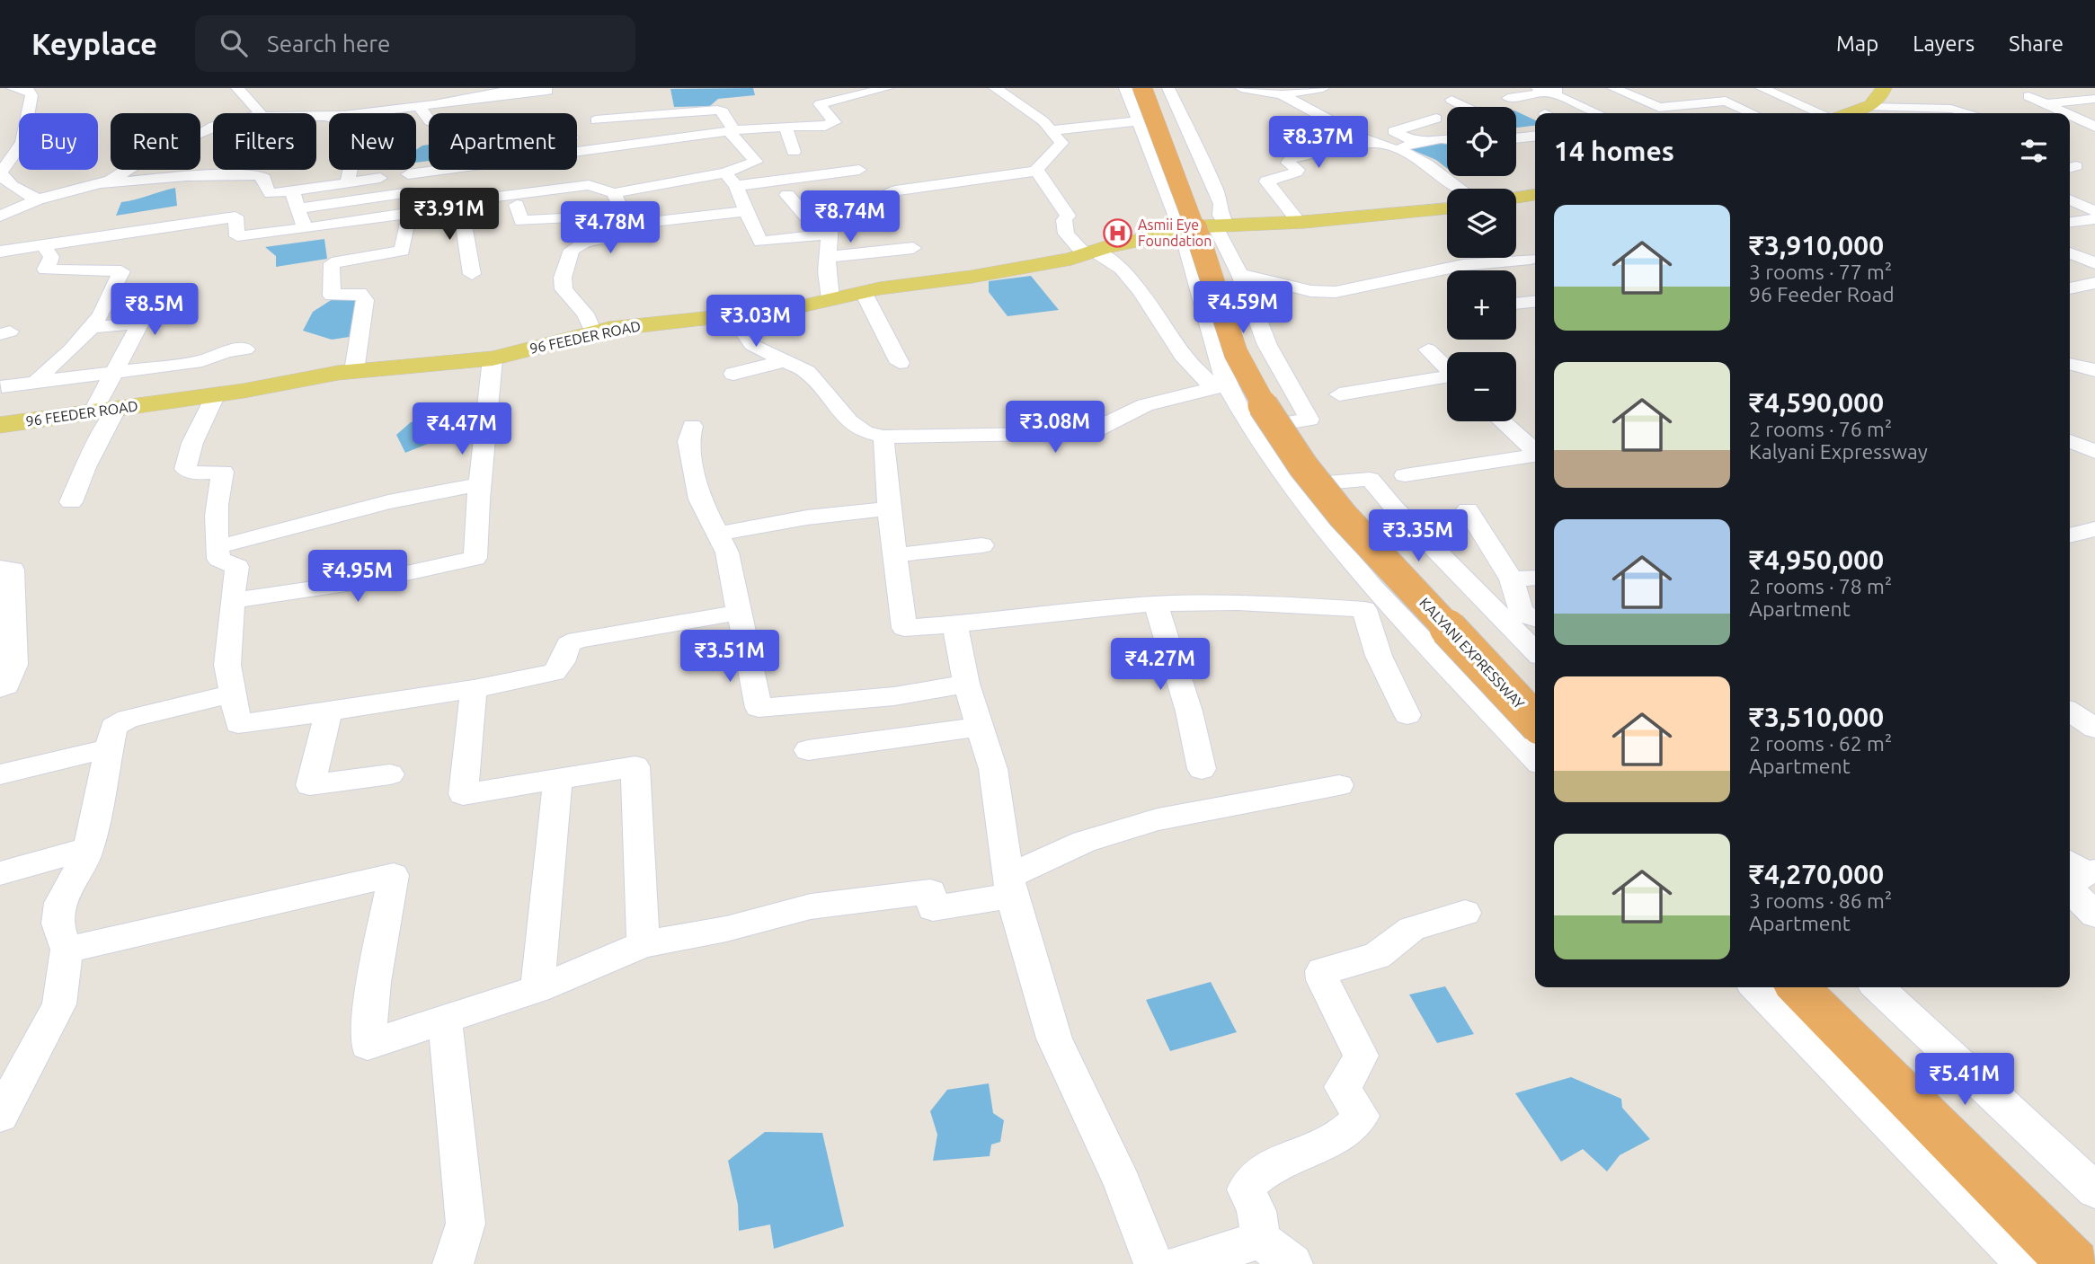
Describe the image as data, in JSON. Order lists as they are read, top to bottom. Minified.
{"streets":{"highway":["KALYANI EXPRESSWAY"],"main road":["96 FEEDER ROAD"]},"crossings":[["96 FEEDER ROAD","KALYANI EXPRESSWAY"]],"places":{"hospital":["Asmii Eye Foundation"]},"page":{"header":"Keyplace","search":"Search here","nav":["Map","Layers","Share"],"map_buttons":["+","−"],"chip":["Buy","Rent","Filters","New","Apartment"],"heading":"14 homes","price":["₹8.37M","₹3.91M","₹8.74M","₹4.78M","₹4.59M","₹8.5M","₹3.03M","₹3.08M","₹4.47M","₹3.35M","₹4.95M","₹3.51M","₹4.27M","₹5.41M"],"list":[{"name":"₹3,910,000","note":"3 rooms · 77 m² · 96 Feeder Road"},{"name":"₹4,590,000","note":"2 rooms · 76 m² · Kalyani Expressway"},{"name":"₹4,950,000","note":"2 rooms · 78 m² · Apartment"},{"name":"₹3,510,000","note":"2 rooms · 62 m² · Apartment"},{"name":"₹4,270,000","note":"3 rooms · 86 m² · Apartment"}]}}
